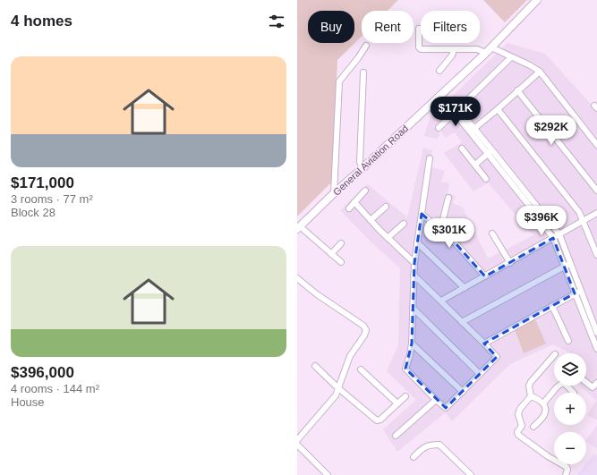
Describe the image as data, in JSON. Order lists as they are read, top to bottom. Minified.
{"streets":{"main road":["General Aviation Road"]},"page":{"heading":"4 homes","chip":["Buy","Rent","Filters"],"list":[{"name":"$171,000","note":"3 rooms · 77 m² · Block 28"},{"name":"$396,000","note":"4 rooms · 144 m² · House"}],"price":["$171K","$292K","$396K","$301K"],"map_buttons":["+","−"]}}
